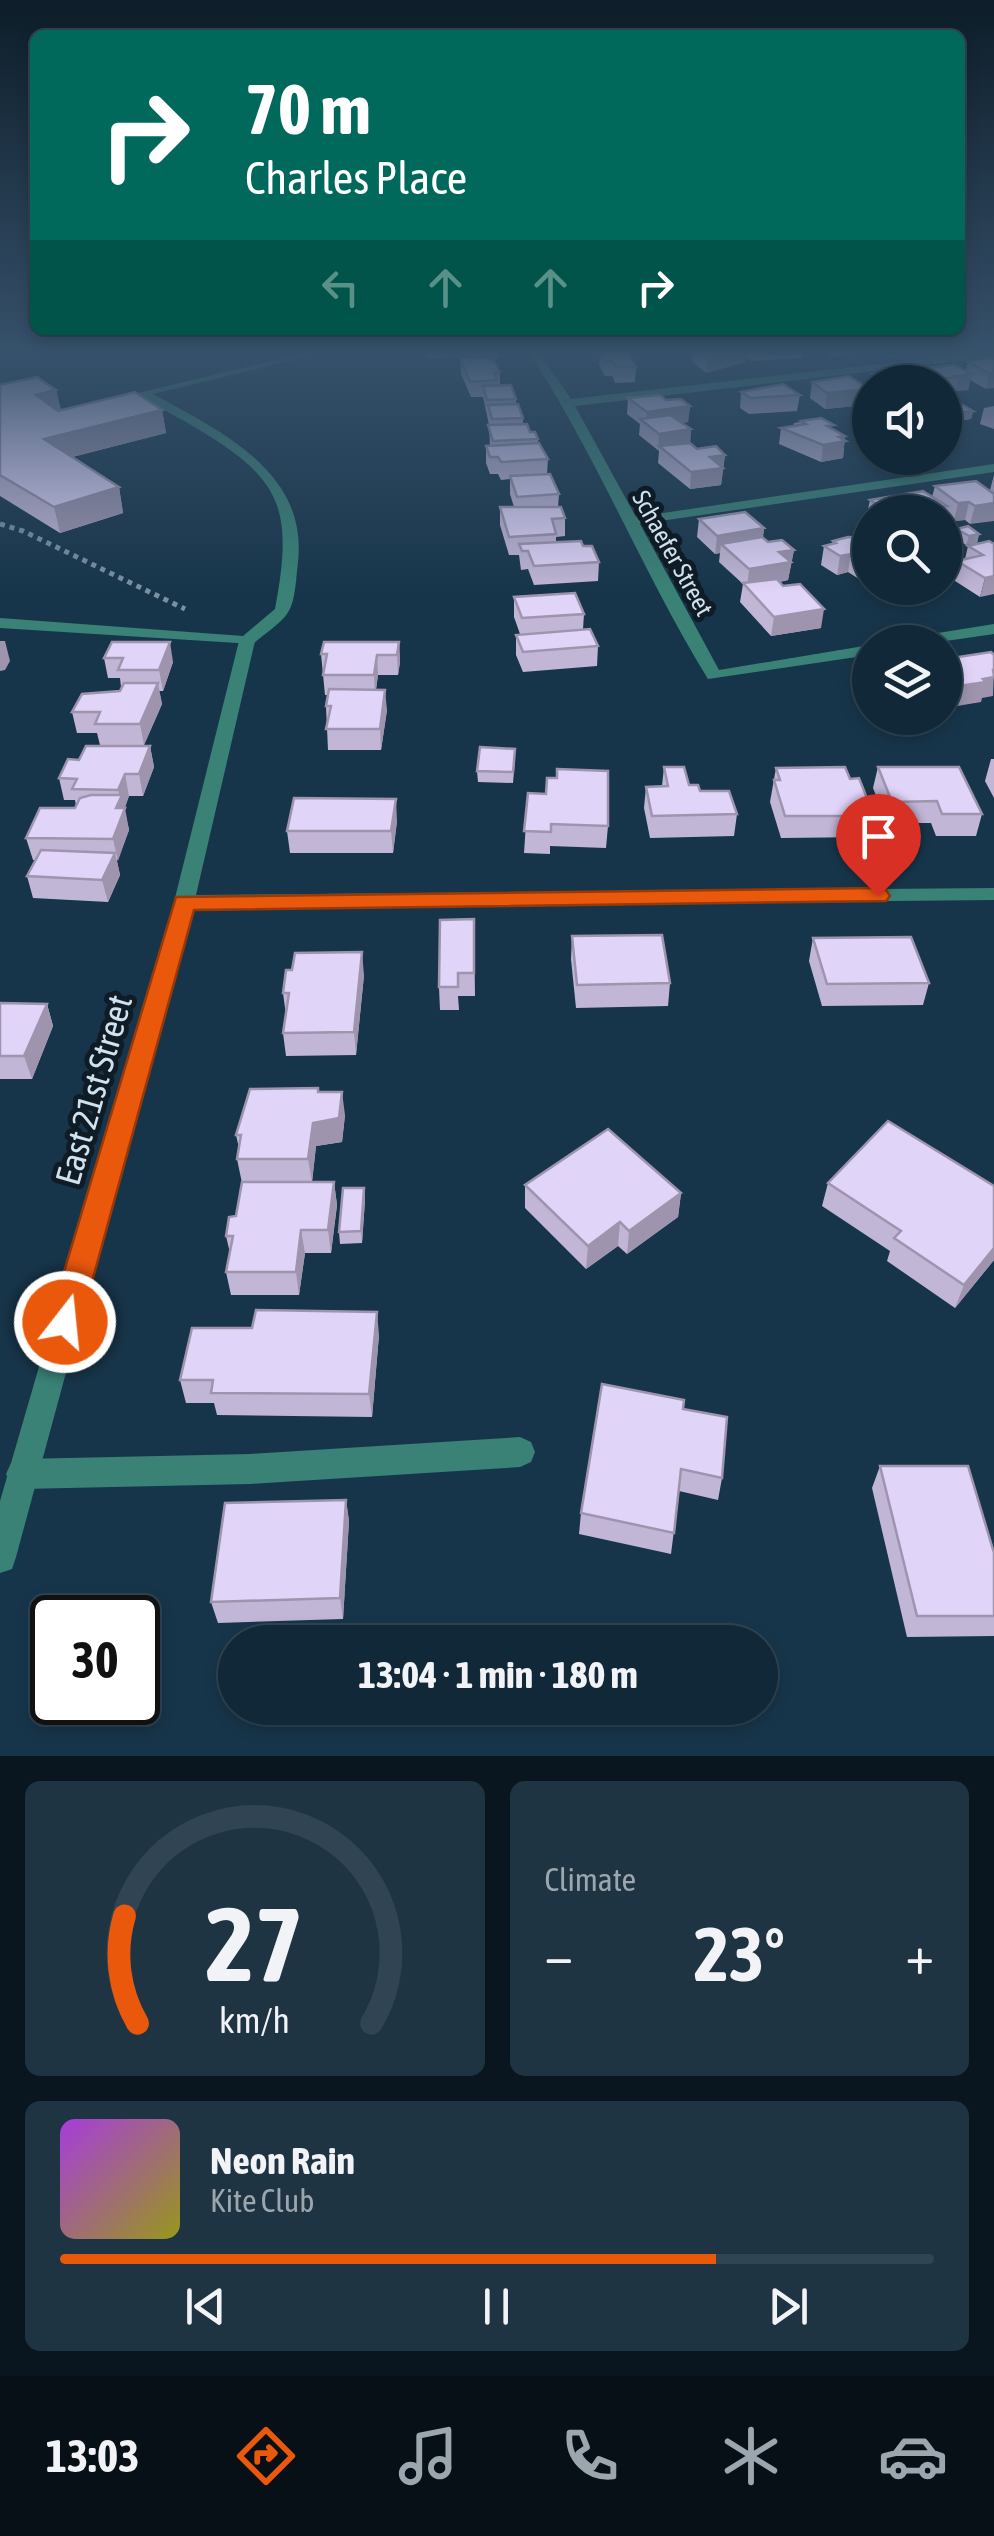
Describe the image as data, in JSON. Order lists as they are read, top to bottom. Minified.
{"streets":{"street":["Schaefer Street","East 21st Street"]},"page":{"turn":["70 m","Charles Place"],"limit":"30","trip":"13:04 · 1 min · 180 m","tile":"Climate","heat":["−","23°","+"],"song":["Neon Rain","Kite Club"],"tabs":"13:03","gauge":["27","km/h"]}}
